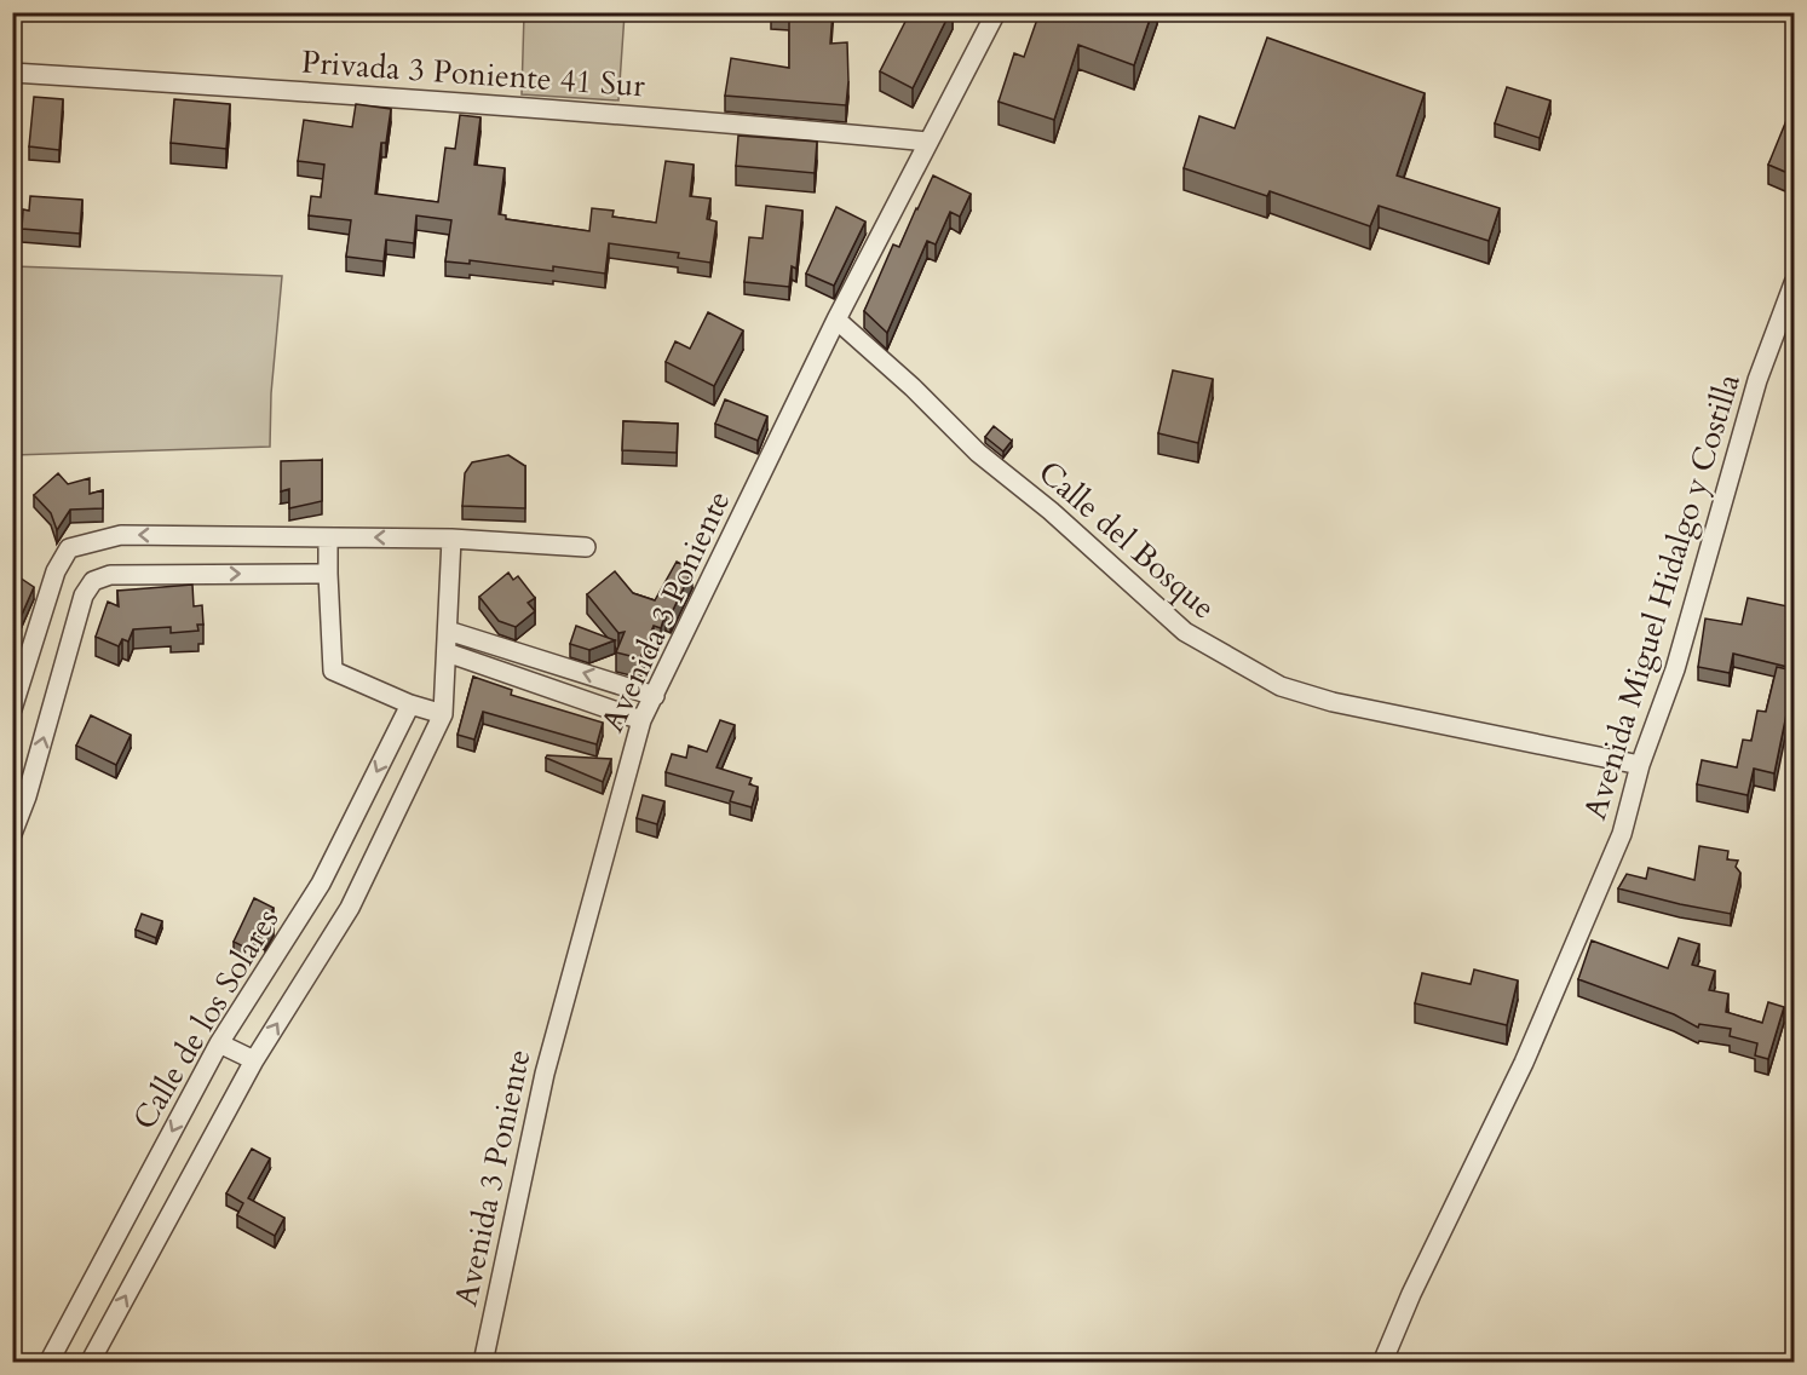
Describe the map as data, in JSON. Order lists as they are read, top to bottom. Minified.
{"streets":{"street":["Privada 3 Poniente 41 Sur","Calle del Bosque","Avenida Miguel Hidalgo y Costilla","Avenida 3 Poniente","Calle de los Solares"]},"crossings":[["Privada 3 Poniente 41 Sur","Avenida 3 Poniente"],["Calle del Bosque","Avenida Miguel Hidalgo y Costilla"],["Calle del Bosque","Avenida 3 Poniente"]]}
